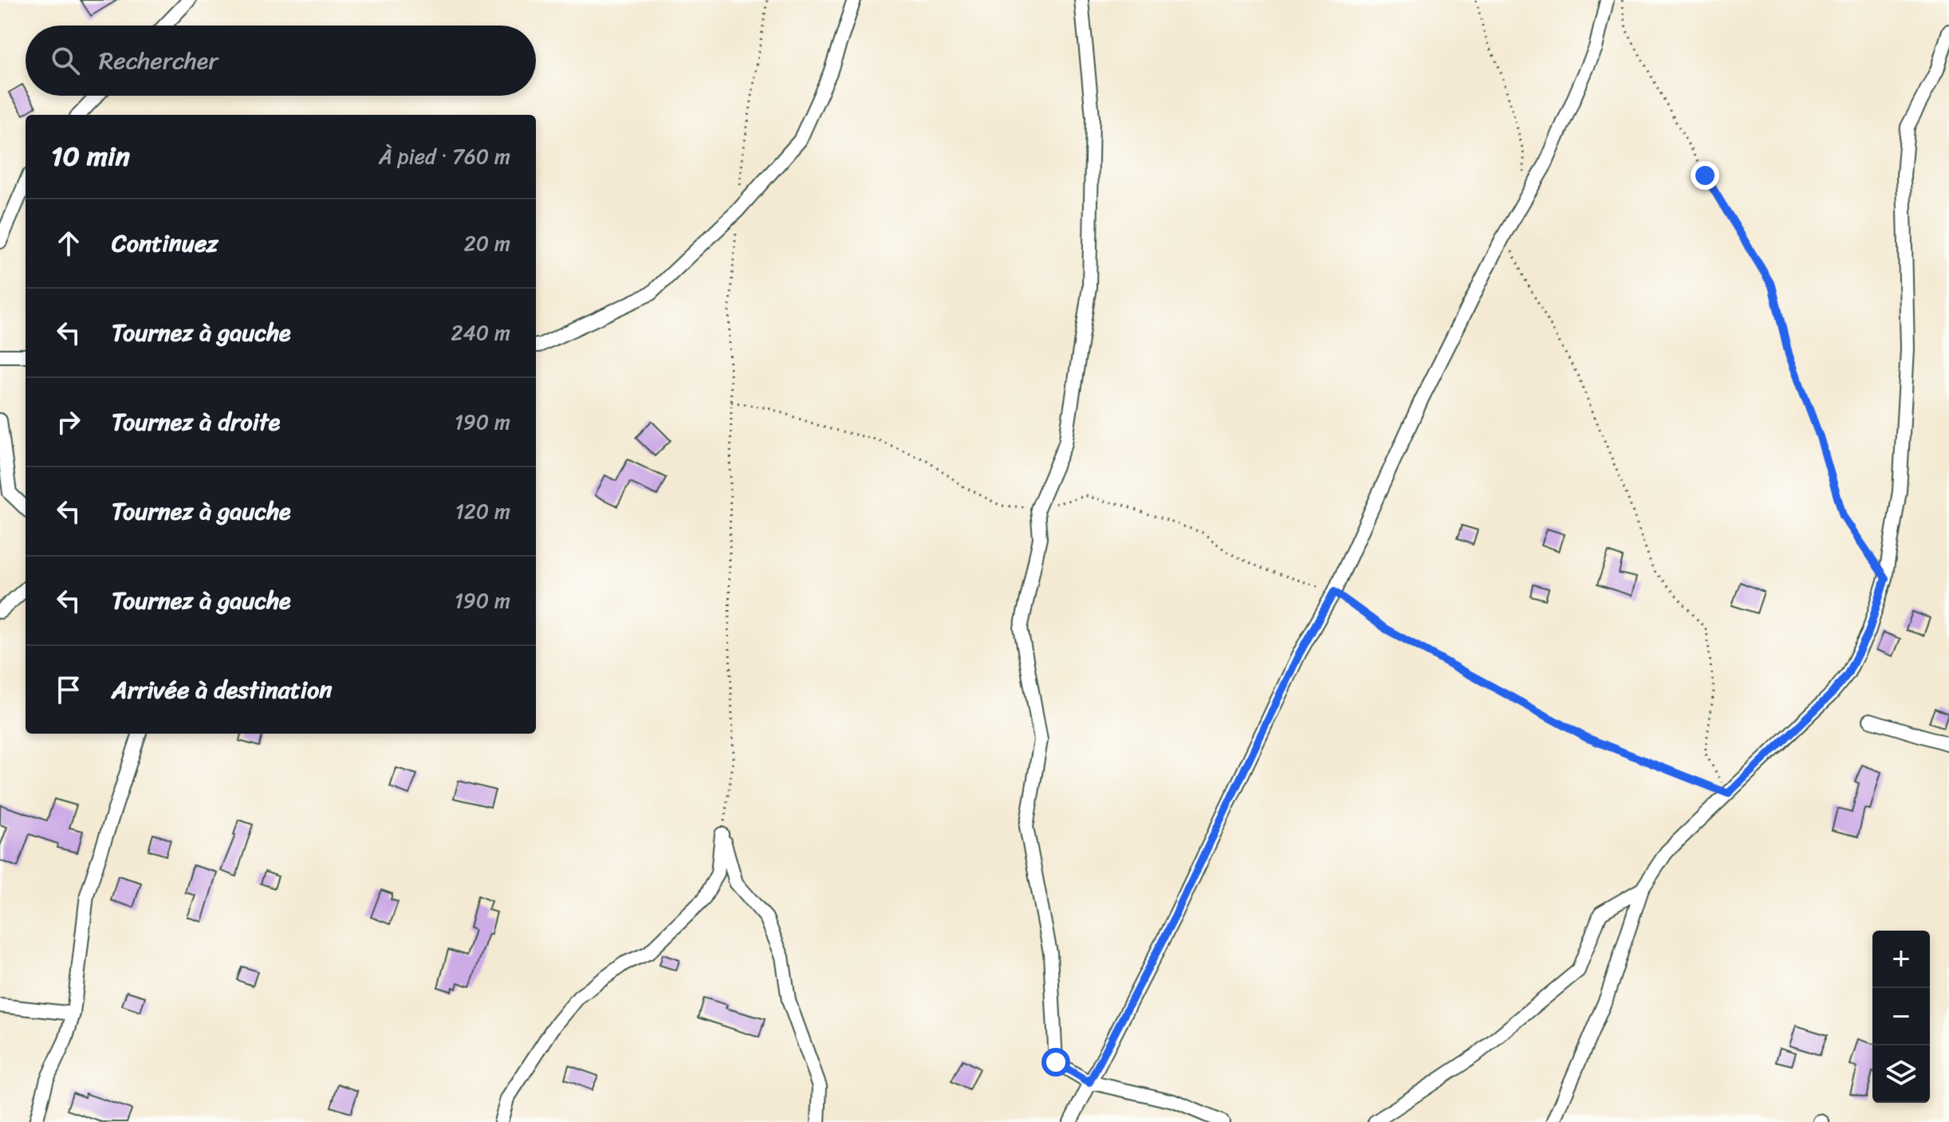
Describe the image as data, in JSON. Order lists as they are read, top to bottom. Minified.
{"page":{"search":"Rechercher","heading":["10 min","À pied · 760 m"],"list":[["Continuez","20 m"],["Tournez à gauche","240 m"],["Tournez à droite","190 m"],["Tournez à gauche","120 m"],["Tournez à gauche","190 m"],"Arrivée à destination"],"map_buttons":["+","−"]}}
